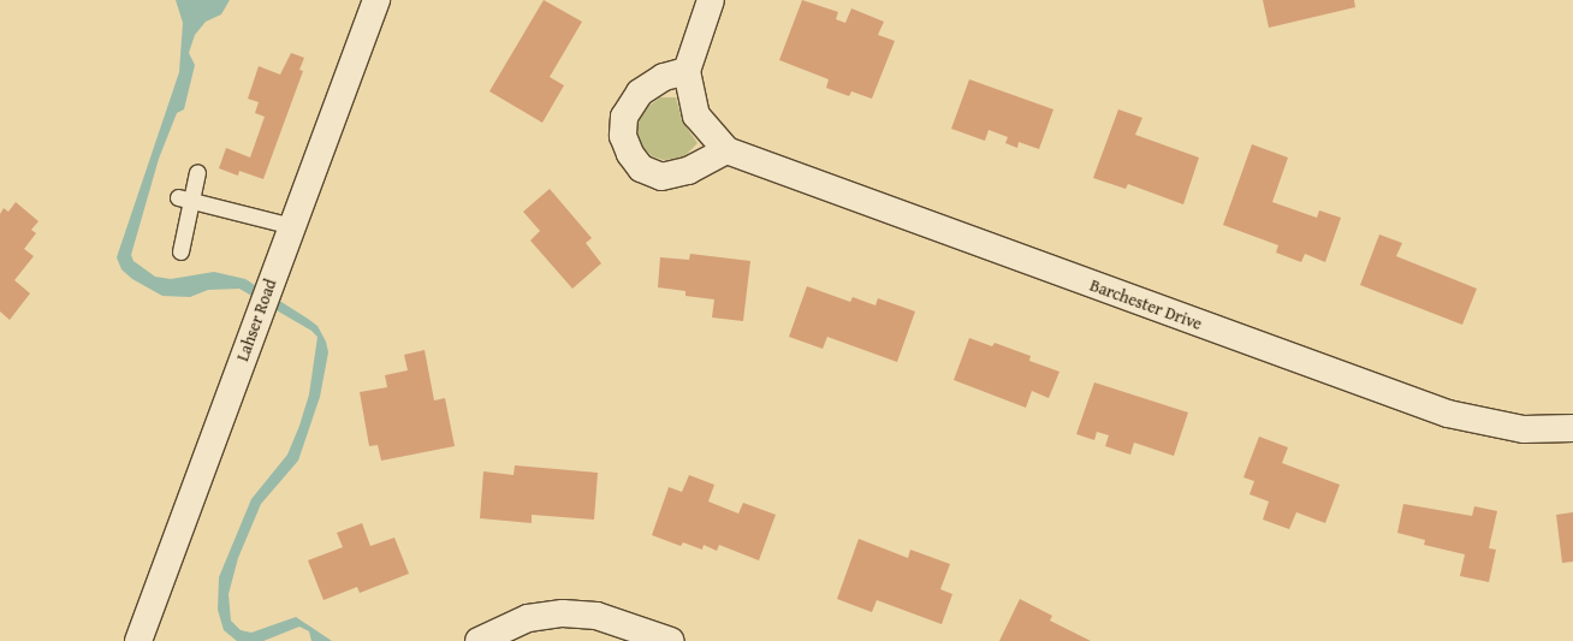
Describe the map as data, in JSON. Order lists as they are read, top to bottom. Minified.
{"streets":{"street":["Barchester Drive","Lahser Road"]}}
